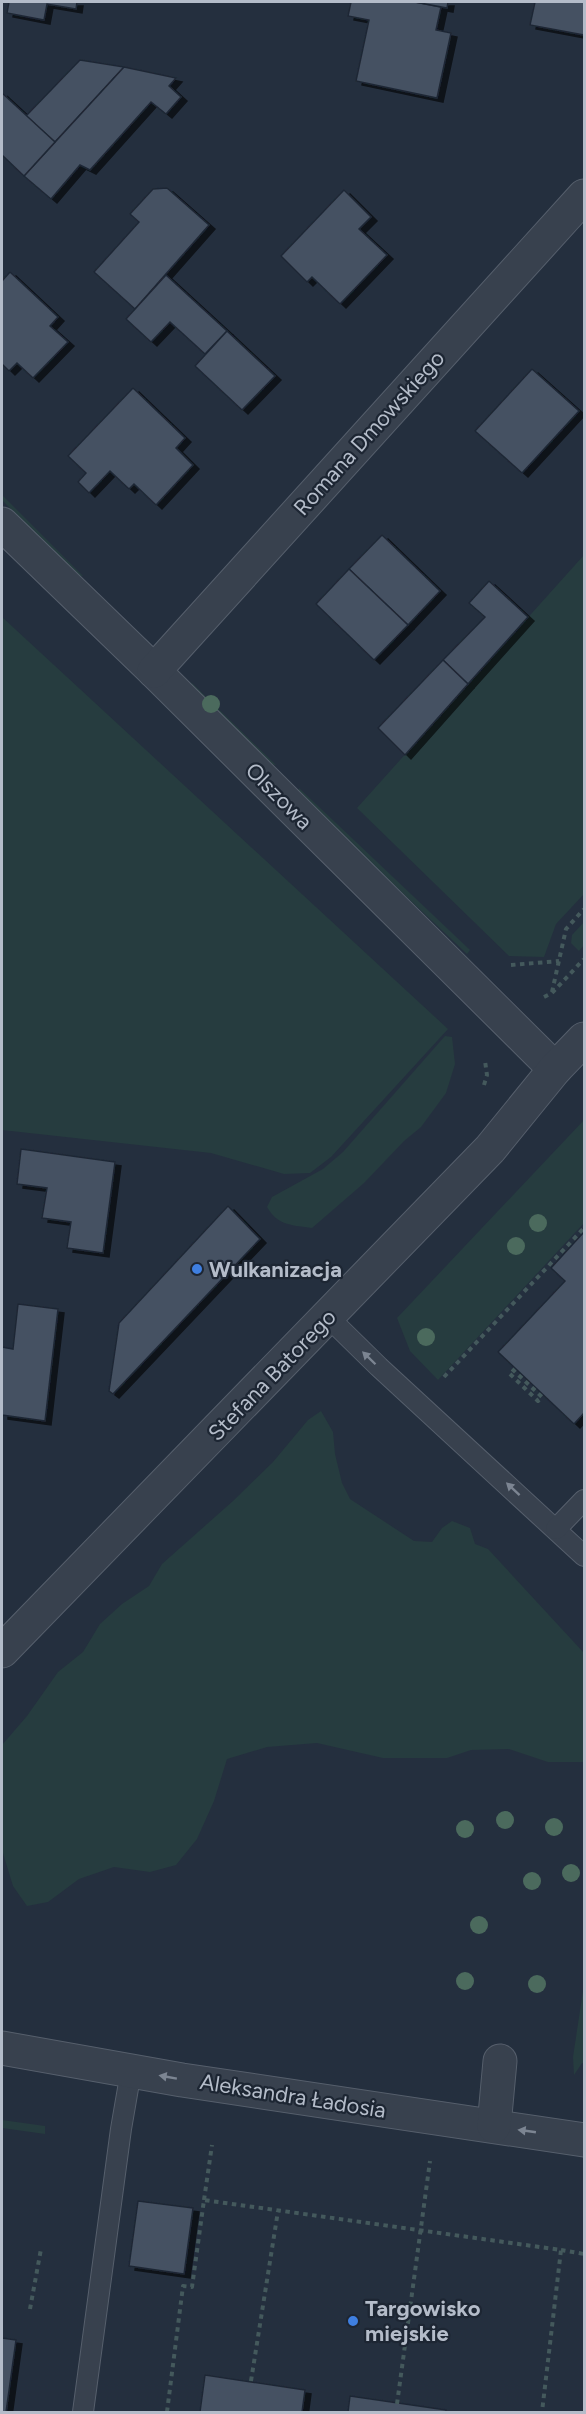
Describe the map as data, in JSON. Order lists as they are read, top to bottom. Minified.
{"streets":{"street":["Romana Dmowskiego","Olszowa","Stefana Batorego","Aleksandra Ładosia"]},"crossings":[["Romana Dmowskiego","Olszowa"],["Olszowa","Stefana Batorego"]],"one_way":["Aleksandra Ładosia"],"places":["Wulkanizacja","Targowisko miejskie"]}
